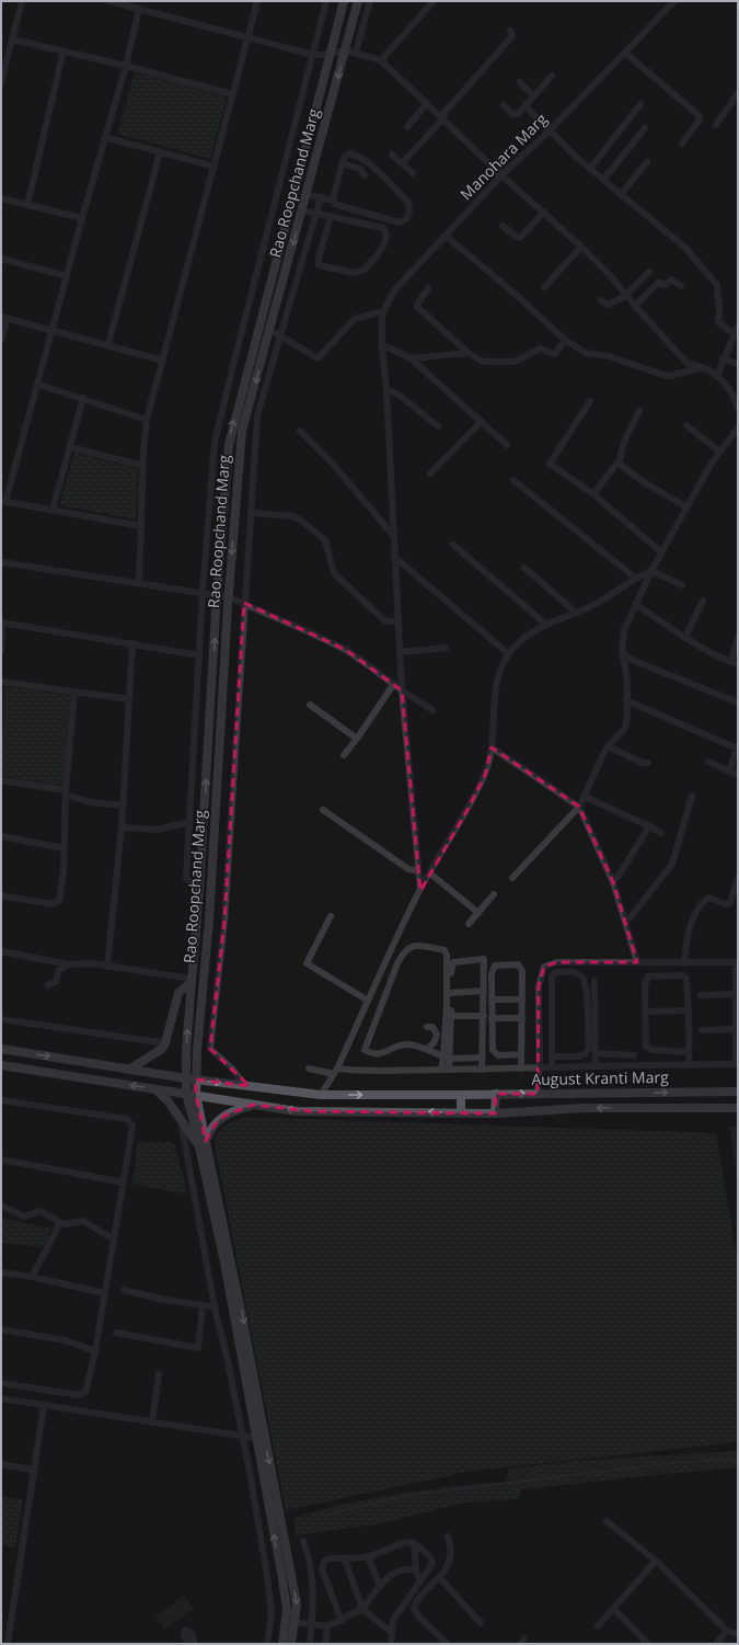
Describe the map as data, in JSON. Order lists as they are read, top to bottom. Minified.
{"streets":{"main road":["Rao Roopchand Marg","August Kranti Marg"],"street":["Manohara Marg"]},"crossings":[["Rao Roopchand Marg","August Kranti Marg"]]}
